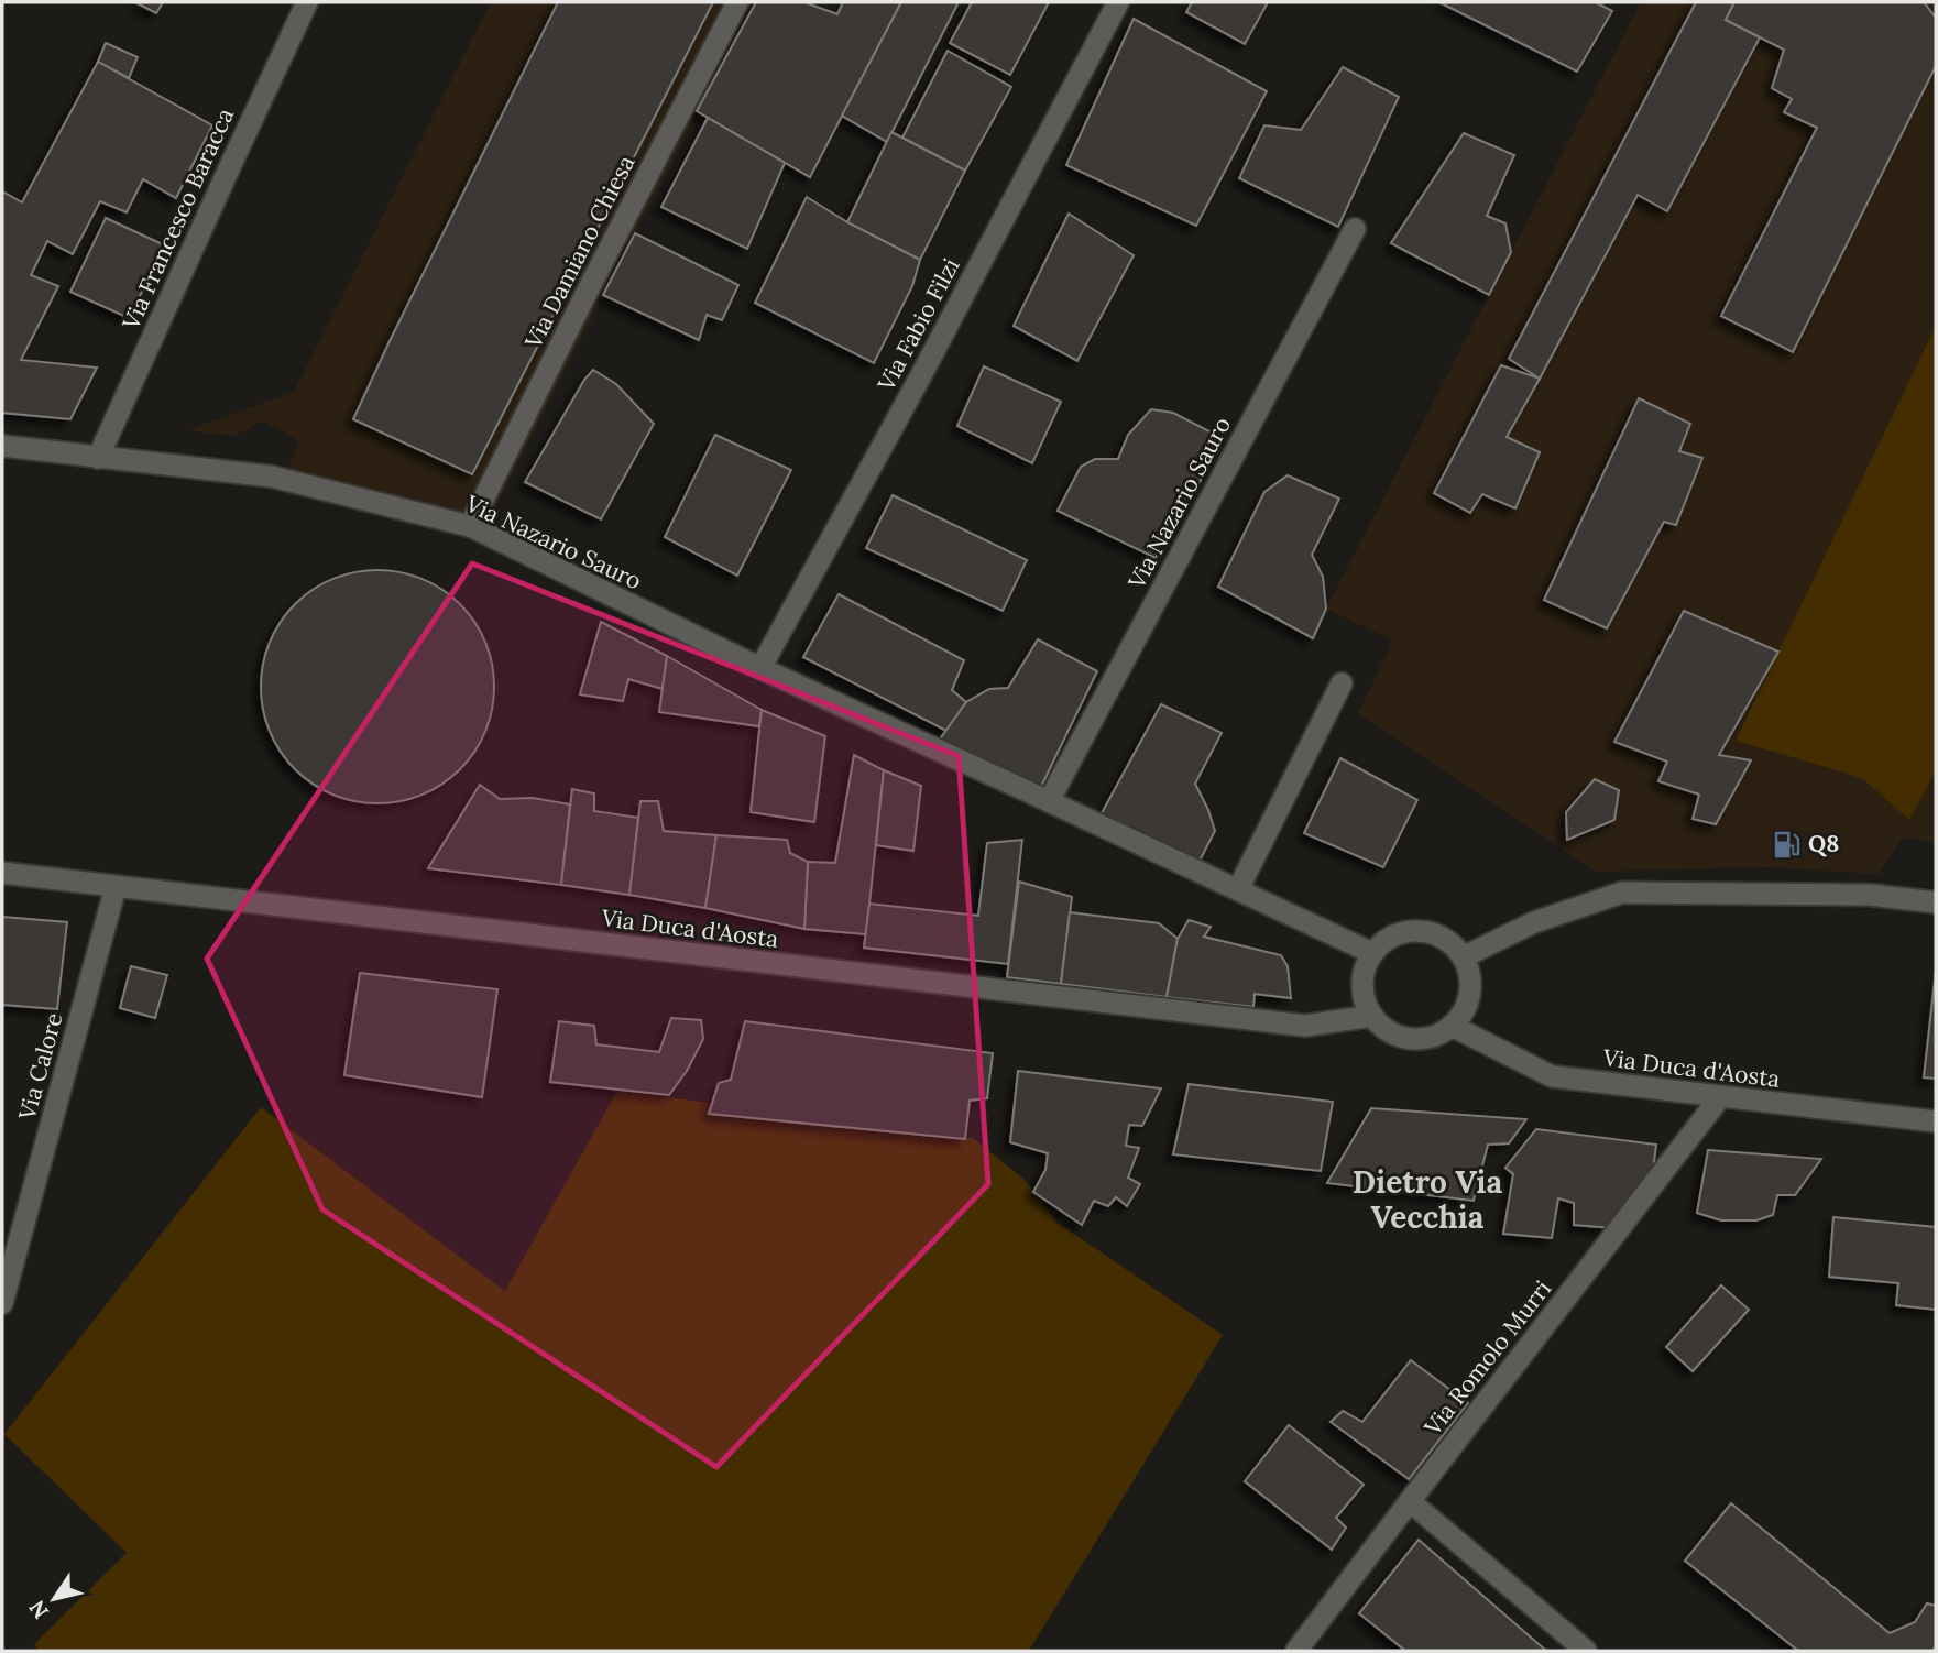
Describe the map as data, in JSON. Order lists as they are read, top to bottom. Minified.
{"streets":{"street":["Via Francesco Baracca","Via Damiano Chiesa","Via Fabio Filzi","Via Nazario Sauro","Via Duca d'Aosta","Via Calore","Via Romolo Murri"]},"crossings":[["Via Francesco Baracca","Via Nazario Sauro"],["Via Damiano Chiesa","Via Nazario Sauro"],["Via Fabio Filzi","Via Nazario Sauro"],["Via Nazario Sauro","Via Duca d'Aosta"],["Via Duca d'Aosta","Via Calore"],["Via Duca d'Aosta","Via Romolo Murri"]],"districts":["Dietro Via Vecchia"],"places":{"fuel station":["Q8"]},"north":"bottom left"}
